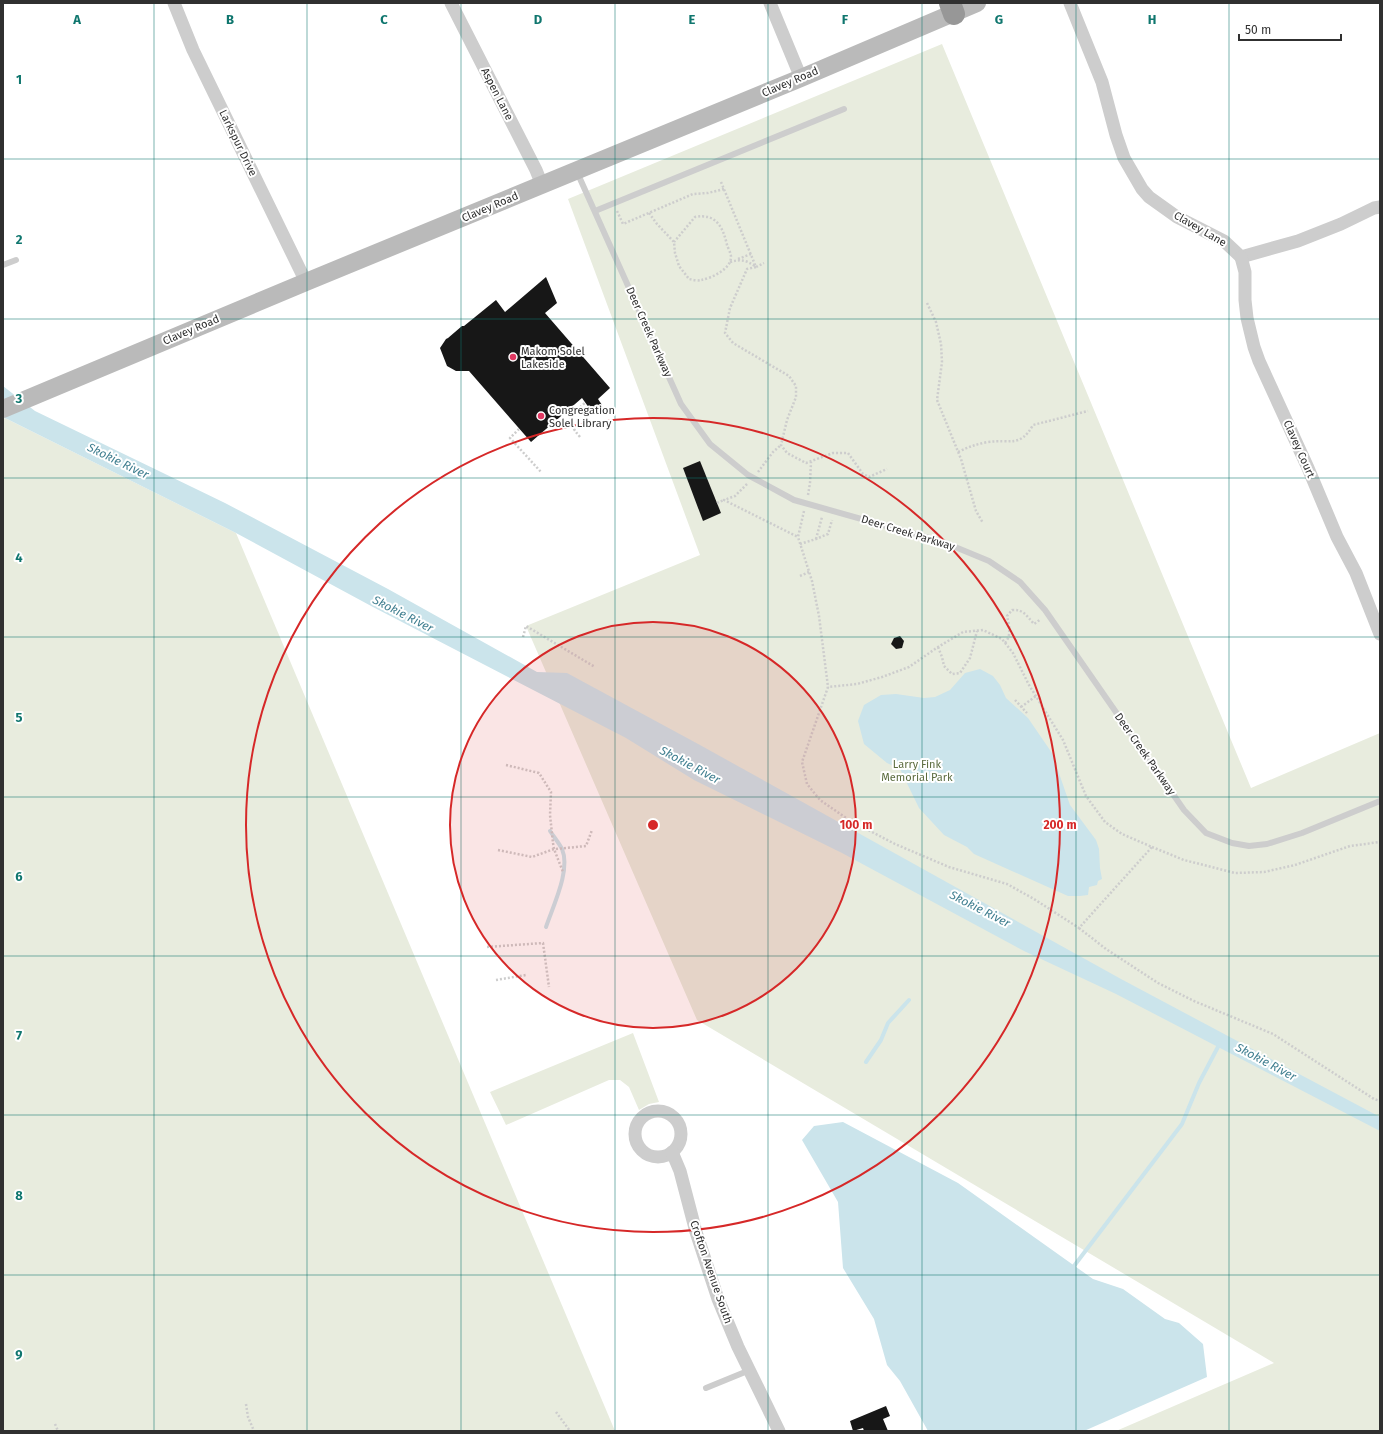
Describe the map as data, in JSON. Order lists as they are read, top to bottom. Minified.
{"streets":{"main road":["Clavey Road"],"street":["Aspen Lane","Larkspur Drive","Clavey Lane","Clavey Court","Crofton Avenue South"],"lane":["Deer Creek Parkway"]},"crossings":[["Clavey Road","Aspen Lane"],["Clavey Road","Larkspur Drive"],["Clavey Road","Deer Creek Parkway"],["Clavey Lane","Clavey Court"]],"water":["Skokie River"],"parks":["Larry Fink Memorial Park"],"places":["Makom Solel Lakeside","Congregation Solel Library"],"scale_bar":"50 m","grid":{"columns":["A","B","C","D","E","F","G","H"],"rows":["1","2","3","4","5","6","7","8","9"]},"rings":["100 m","200 m"]}
